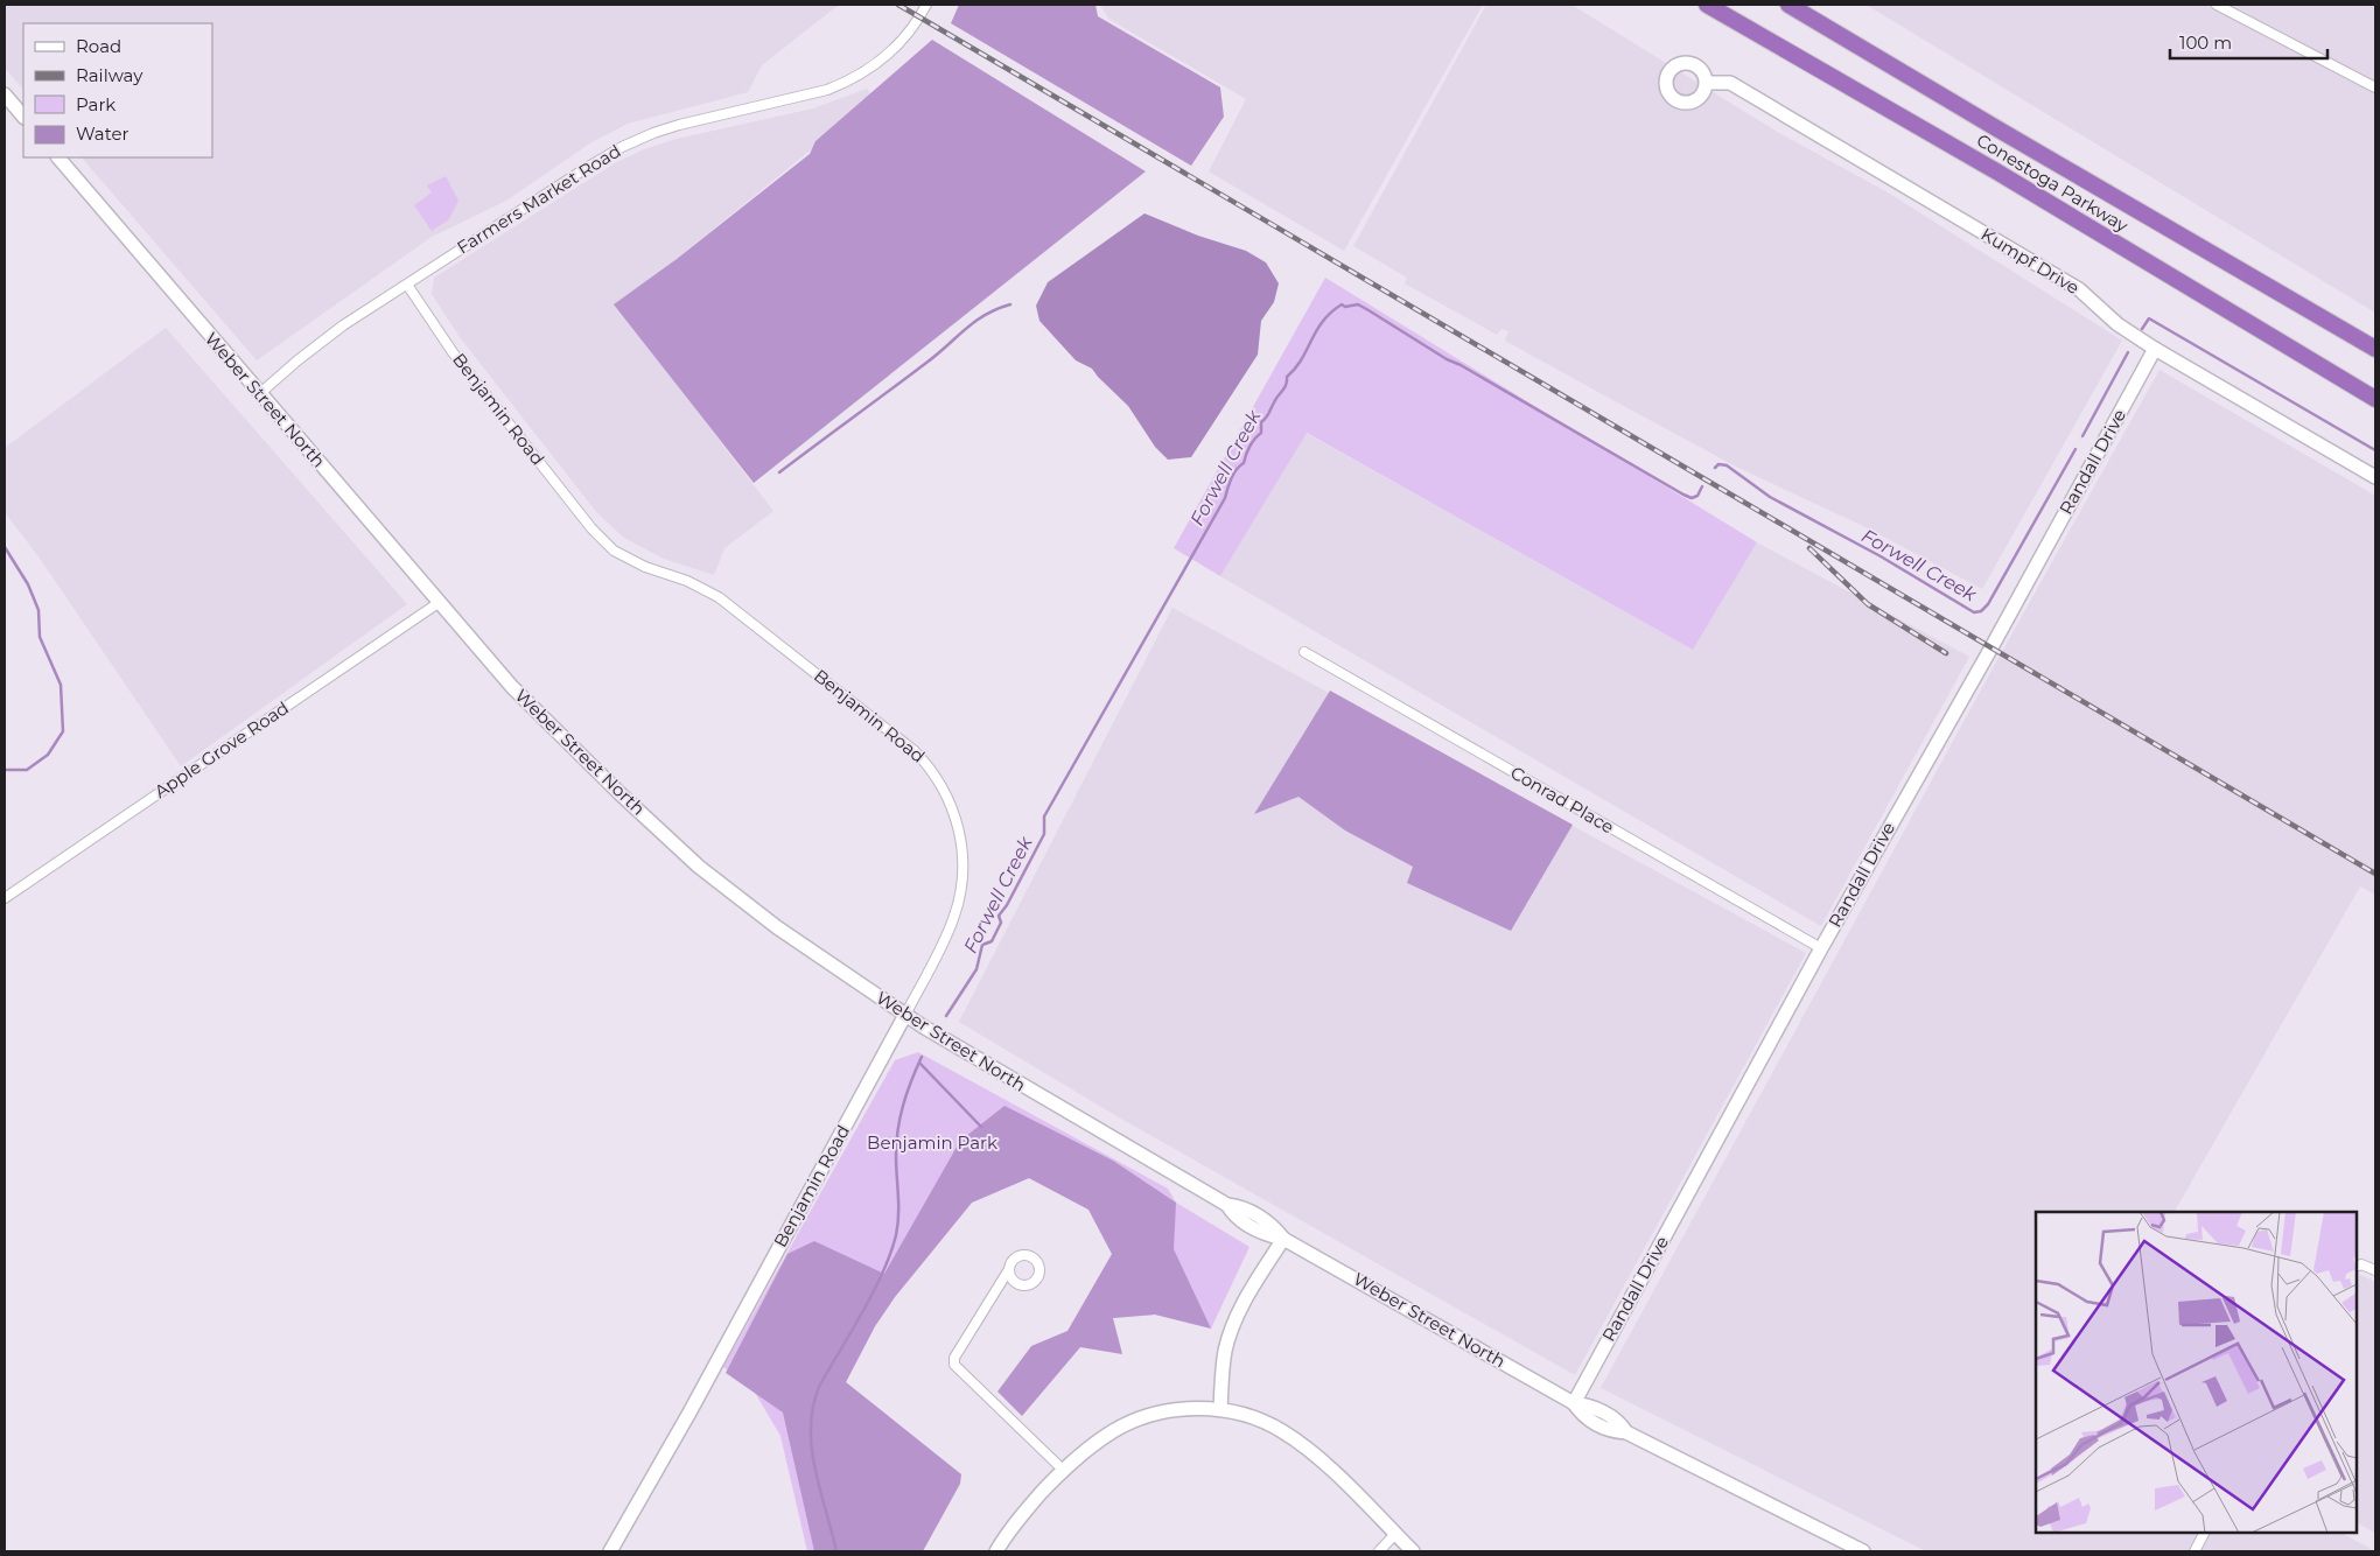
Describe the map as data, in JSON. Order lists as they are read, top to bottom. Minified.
{"streets":{"highway":["Conestoga Parkway"],"street":["Farmers Market Road","Kumpf Drive","Weber Street North","Benjamin Road","Randall Drive","Apple Grove Road","Conrad Place"]},"crossings":[["Farmers Market Road","Weber Street North"],["Farmers Market Road","Benjamin Road"],["Kumpf Drive","Randall Drive"],["Weber Street North","Benjamin Road"],["Weber Street North","Randall Drive"],["Weber Street North","Apple Grove Road"],["Randall Drive","Conrad Place"]],"water":["Forwell Creek"],"parks":["Benjamin Park"],"legend":["Road","Railway","Park","Water"],"scale_bar":"100 m"}
